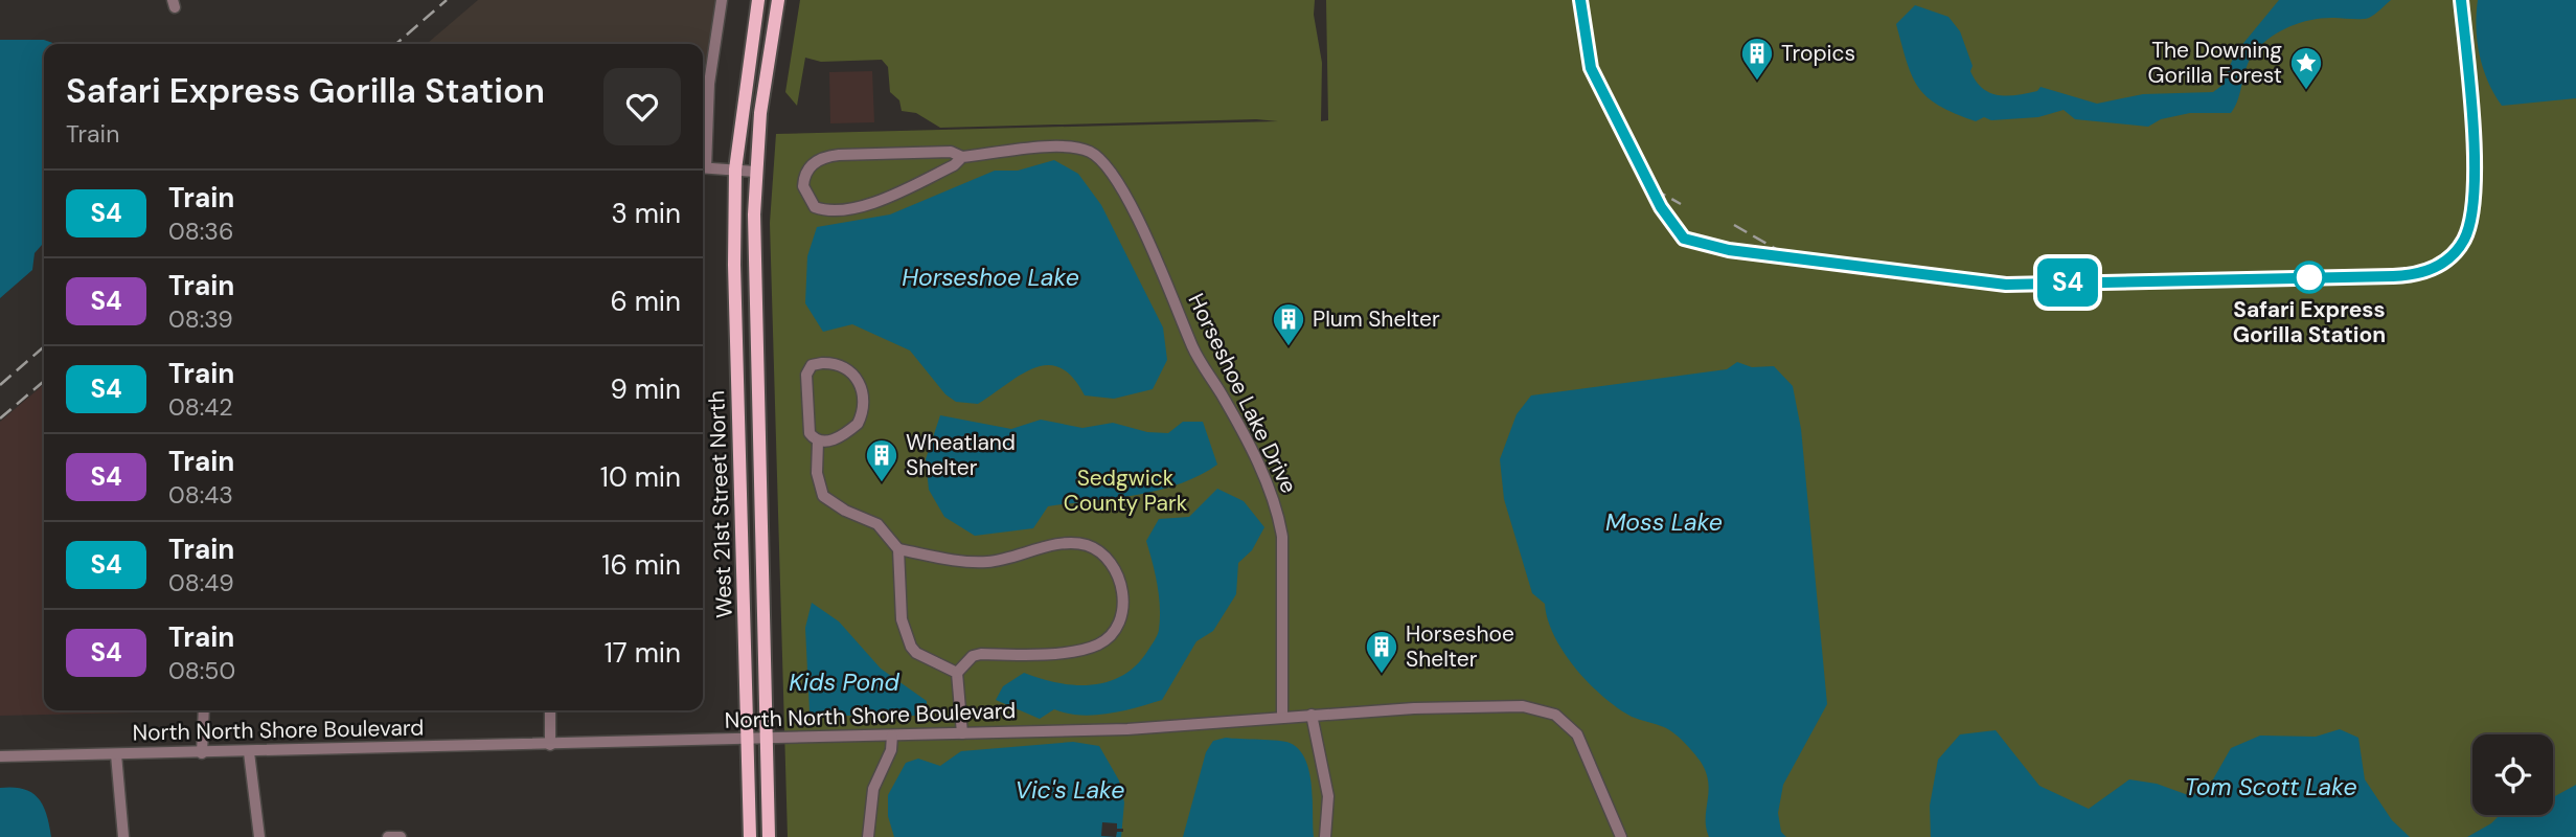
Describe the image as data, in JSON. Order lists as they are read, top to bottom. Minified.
{"streets":{"main road":["West 21st Street North"],"street":["Horseshoe Lake Drive","North North Shore Boulevard"]},"crossings":[["Horseshoe Lake Drive","North North Shore Boulevard"],["West 21st Street North","North North Shore Boulevard"]],"water":["Horseshoe Lake","Moss Lake","Kids Pond","Tom Scott Lake","Vic's Lake"],"parks":["Sedgwick County Park"],"places":{"building":["Tropics","Plum Shelter","Wheatland Shelter","Horseshoe Shelter"],"place":["The Downing Gorilla Forest"],"other":["Safari Express Gorilla Station"]},"page":{"on_map":"S4","heading":["Safari Express Gorilla Station","Train"],"list":[{"mark":"S4","name":"Train","note":"08:36","value":"3 min"},{"mark":"S4","name":"Train","note":"08:39","value":"6 min"},{"mark":"S4","name":"Train","note":"08:42","value":"9 min"},{"mark":"S4","name":"Train","note":"08:43","value":"10 min"},{"mark":"S4","name":"Train","note":"08:49","value":"16 min"},{"mark":"S4","name":"Train","note":"08:50","value":"17 min"}]}}
